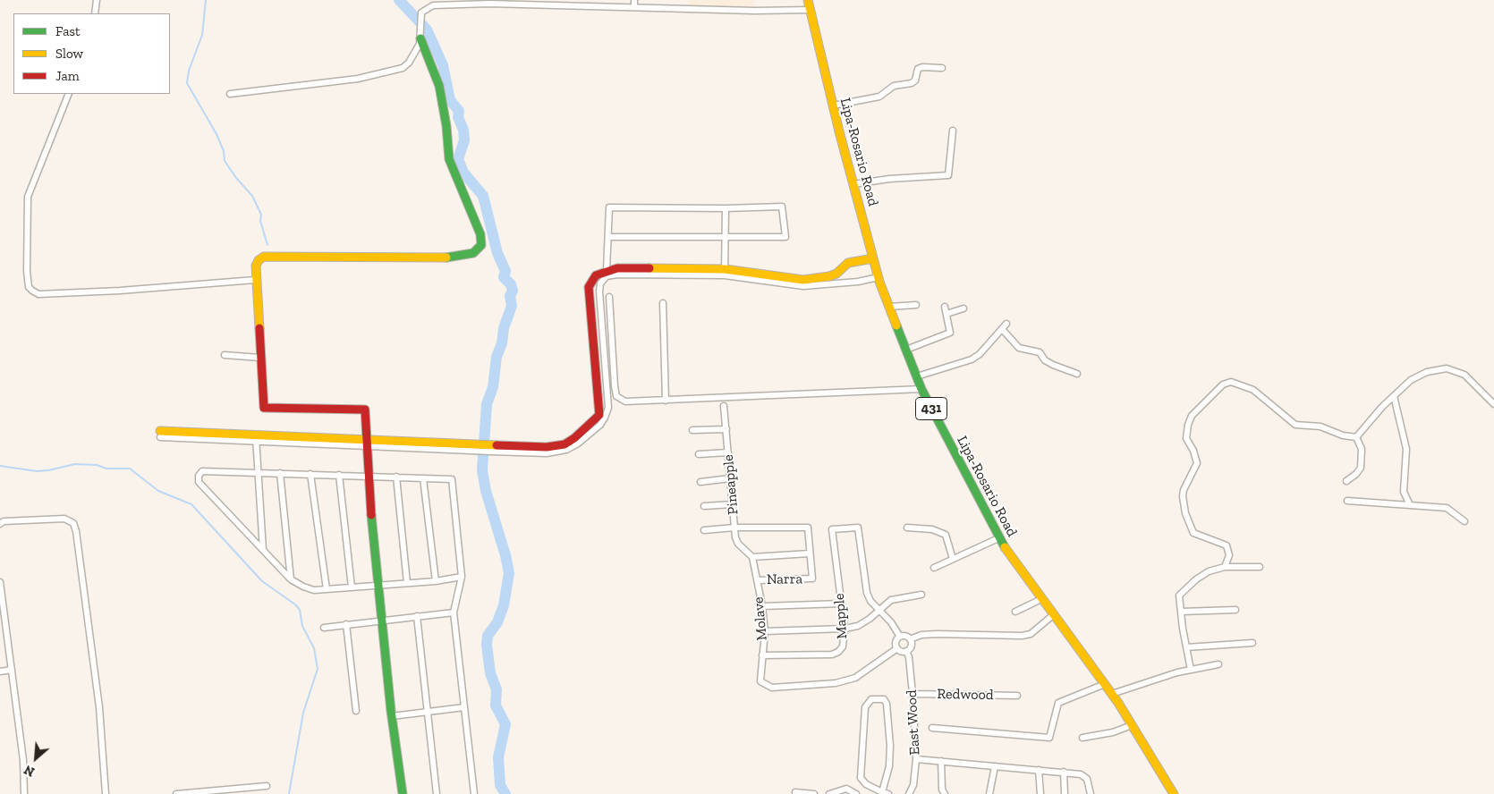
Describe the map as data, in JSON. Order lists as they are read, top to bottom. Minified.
{"streets":{"street":["Lipa-Rosario Road","431","Pineapple","Narra","Mapple","Molave","Redwood","East Wood"]},"crossings":[["Pineapple","Molave"],["Narra","Molave"],["Mapple","Molave"],["Molave","East Wood"],["Redwood","East Wood"]],"legend":["Fast","Slow","Jam"],"north":"bottom left"}
